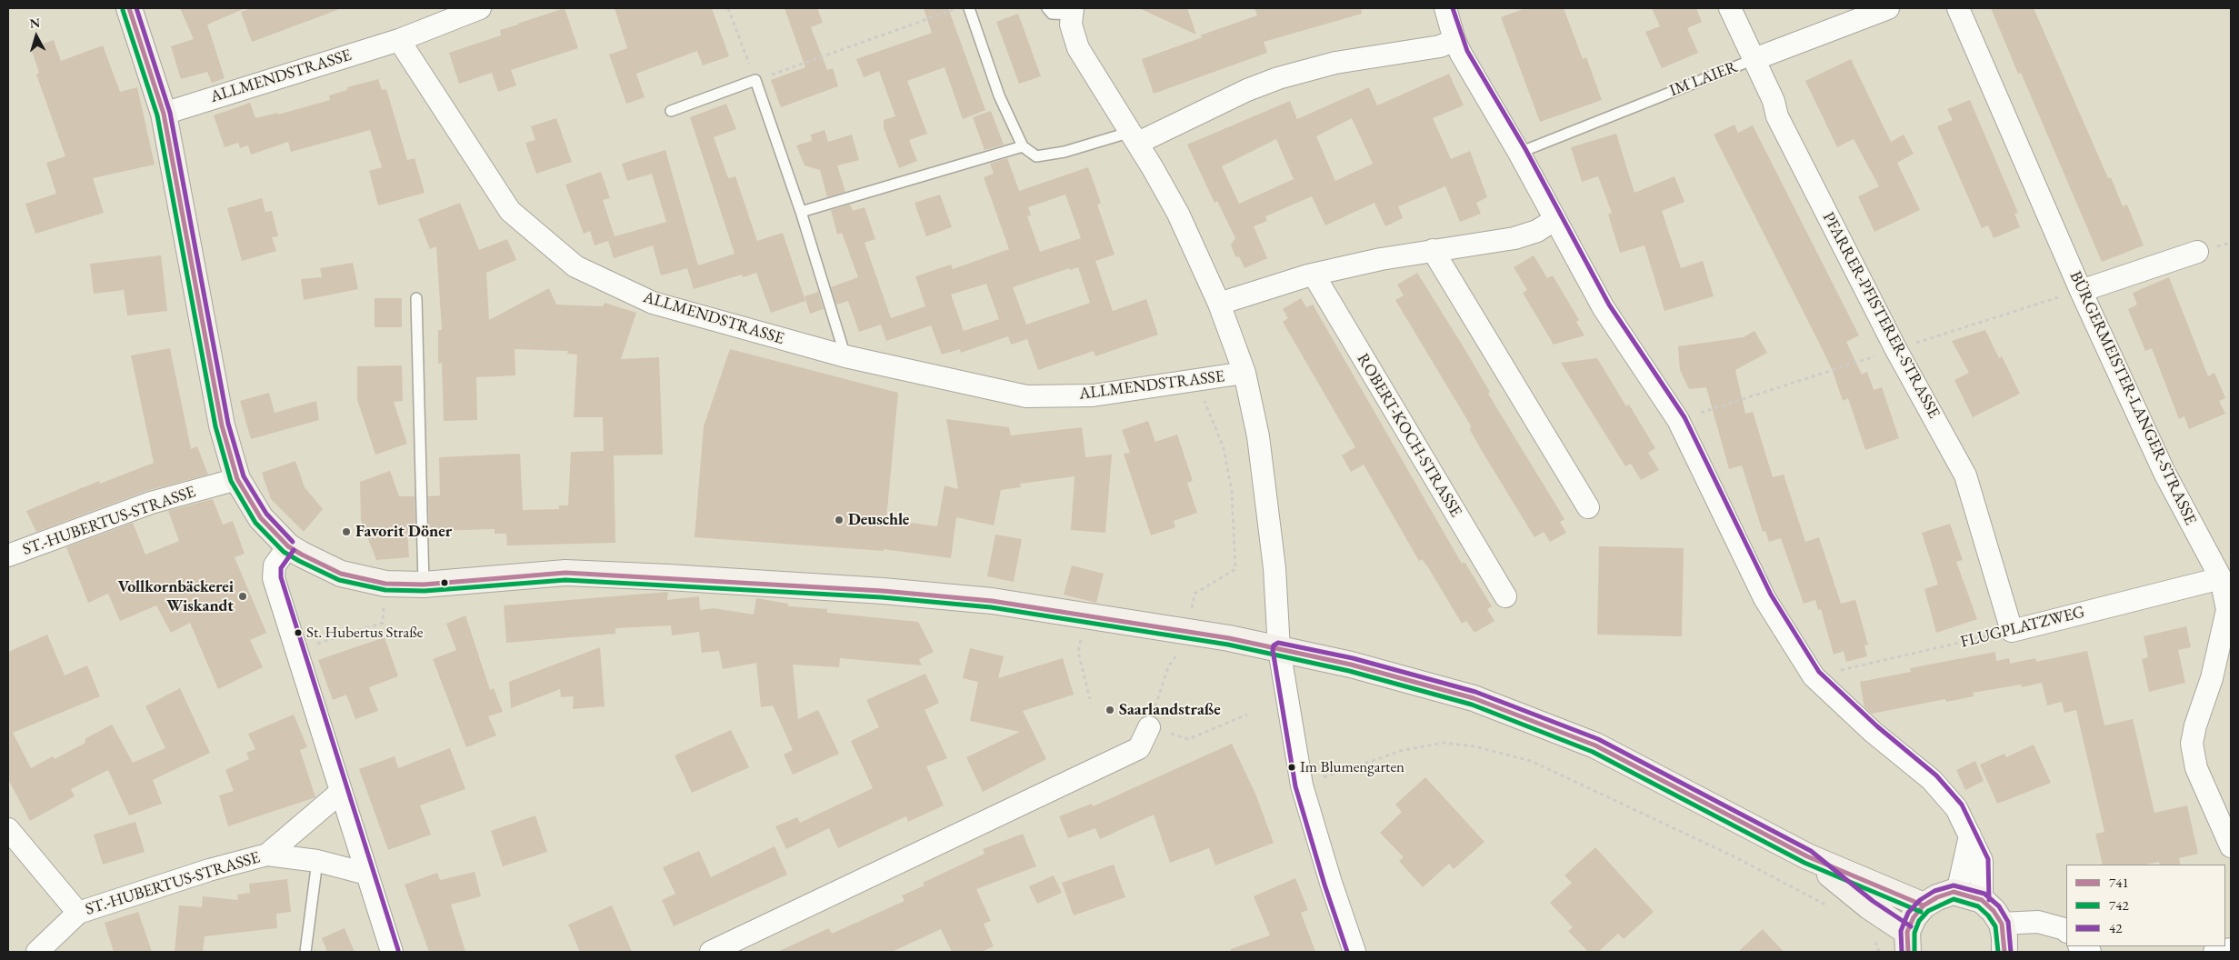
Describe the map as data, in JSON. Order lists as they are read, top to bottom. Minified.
{"streets":{"street":["ALLMENDSTRASSE","IM LAIER","PFARRER-PFISTERER-STRASSE","BÜRGERMEISTER-LANGER-STRASSE","ROBERT-KOCH-STRASSE","ST.-HUBERTUS-STRASSE","FLUGPLATZWEG"]},"crossings":[["IM LAIER","PFARRER-PFISTERER-STRASSE"],["PFARRER-PFISTERER-STRASSE","FLUGPLATZWEG"],["BÜRGERMEISTER-LANGER-STRASSE","FLUGPLATZWEG"]],"places":["Deuschle","Favorit Döner","Vollkornbäckerei Wiskandt","St. Hubertus Straße","Saarlandstraße","Im Blumengarten"],"lines":["transit line 741","transit line 42","transit line 742"],"legend":["741","742","42"],"north":"top"}
